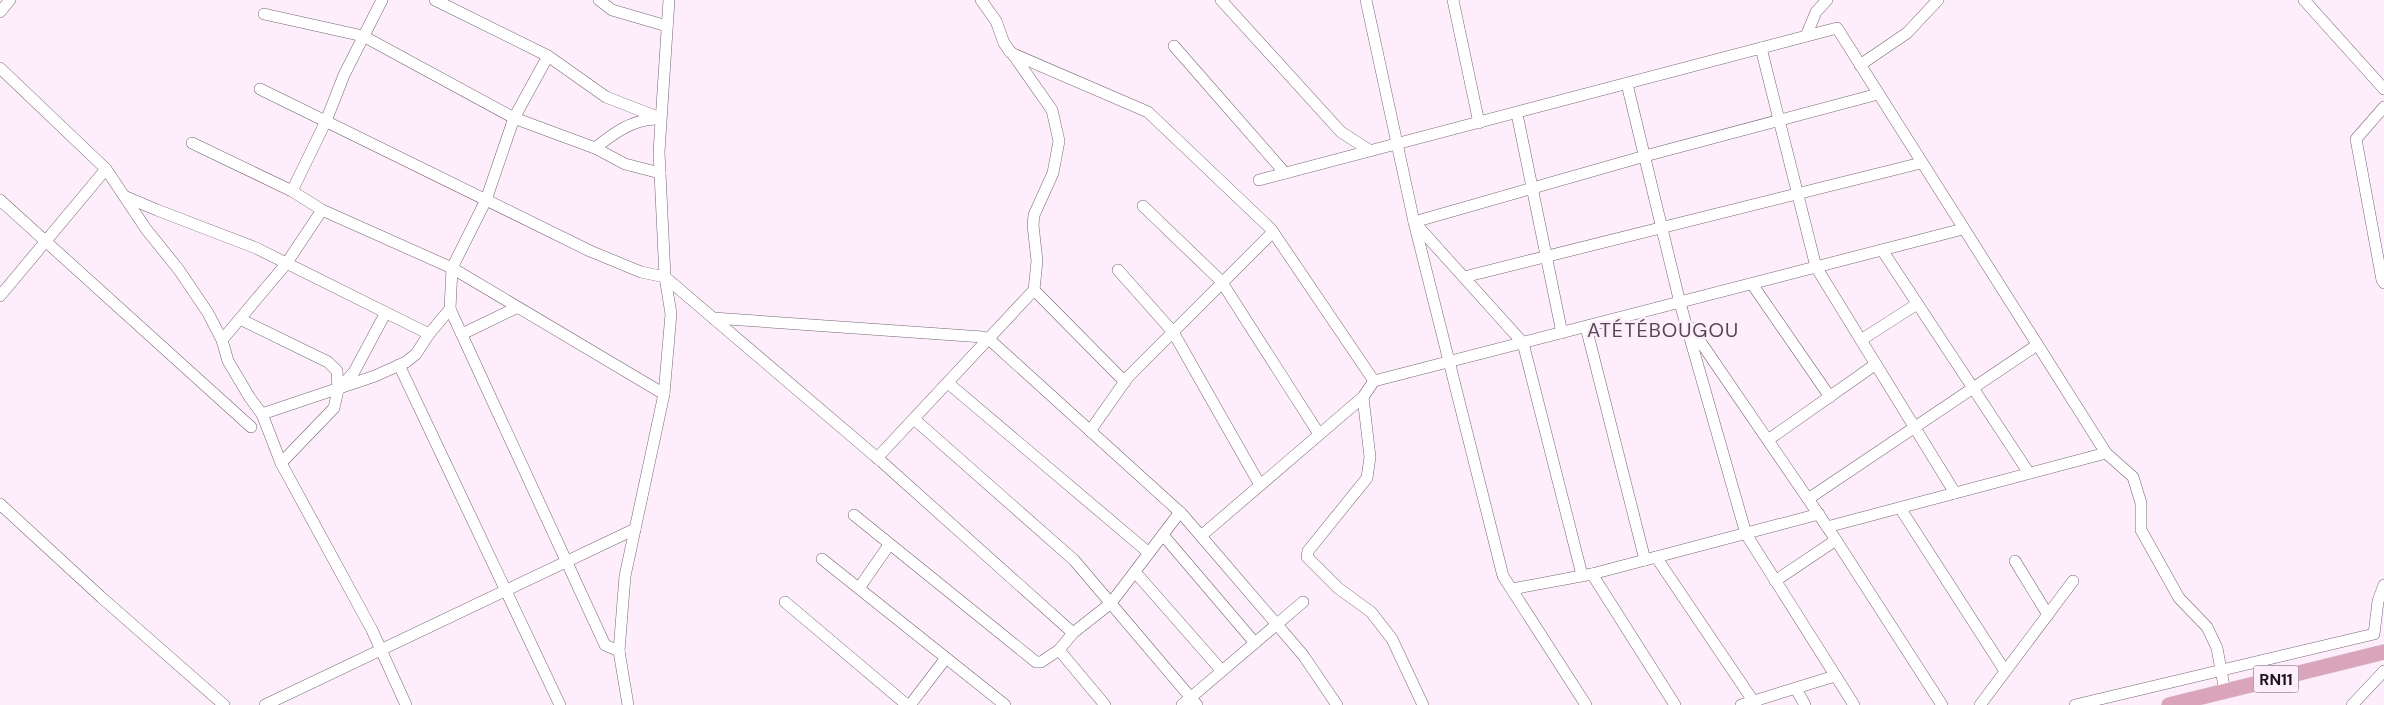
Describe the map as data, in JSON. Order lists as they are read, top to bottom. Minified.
{"streets":{"main road":["RN11"]},"districts":["ATÉTÉBOUGOU"]}
